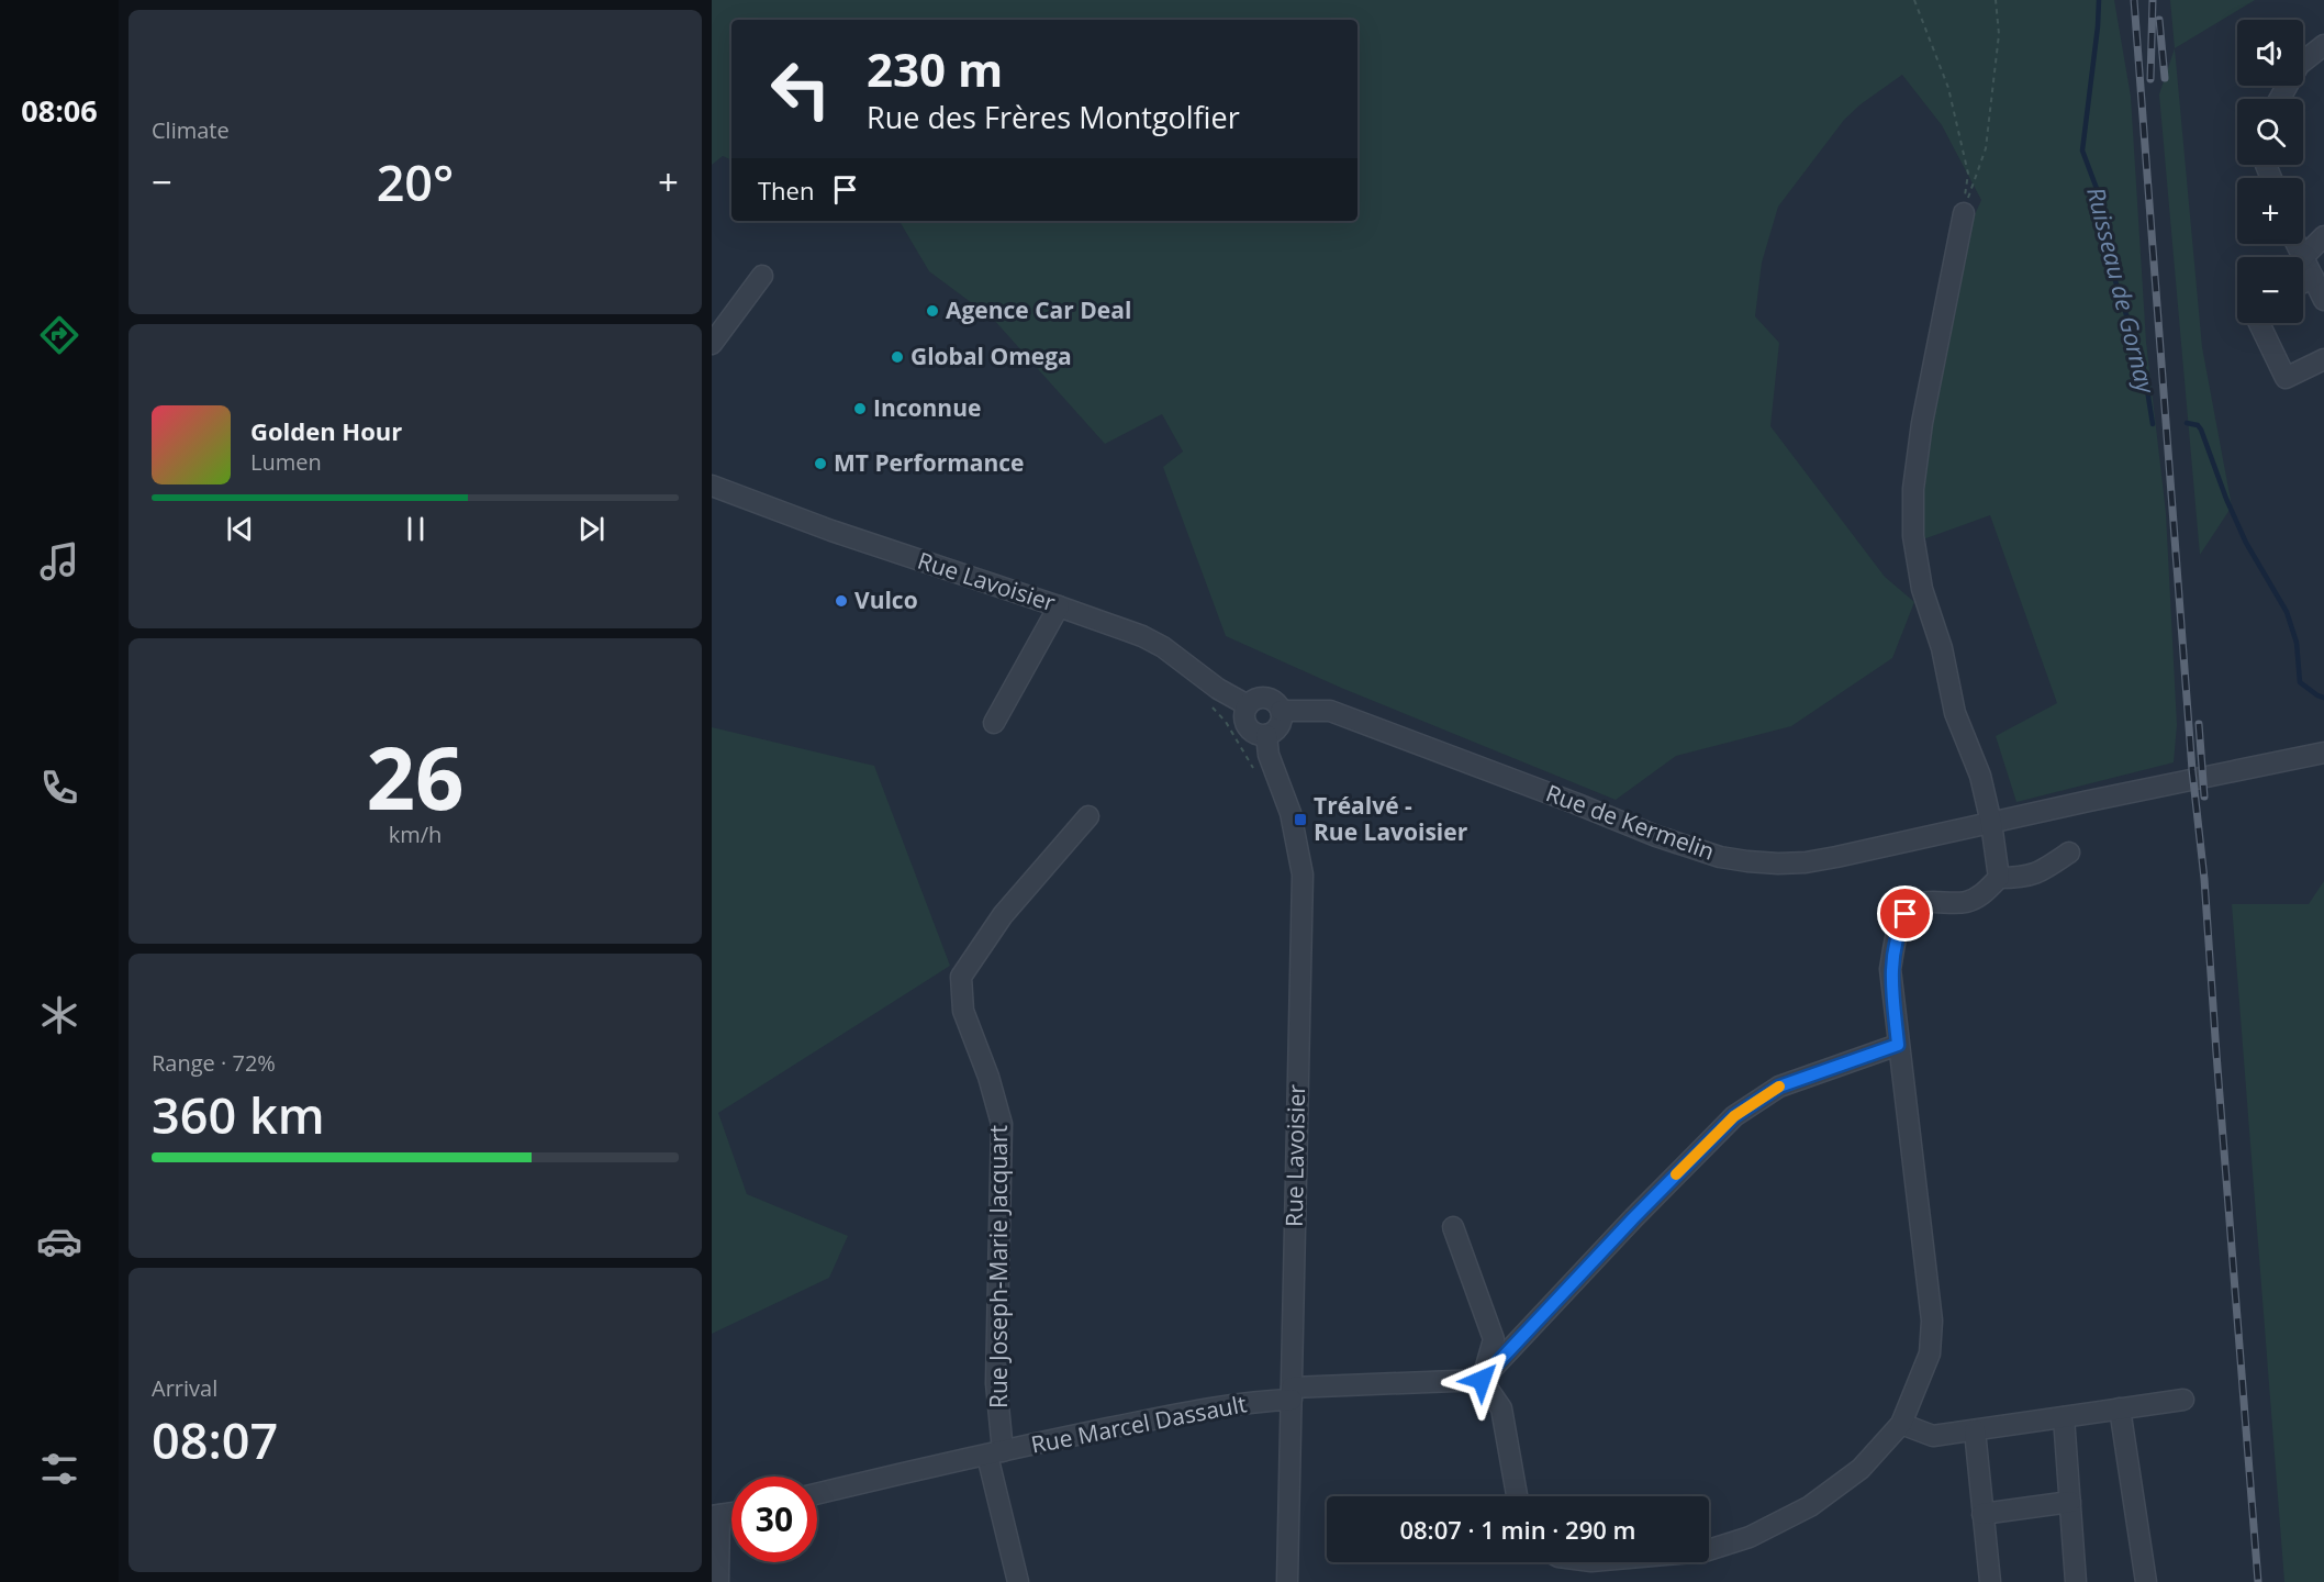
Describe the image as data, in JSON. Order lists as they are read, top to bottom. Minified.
{"streets":{"street":["Rue Lavoisier","Rue de Kermelin","Rue Joseph-Marie Jacquart","Rue Marcel Dassault"]},"crossings":[["Rue Lavoisier","Rue de Kermelin"],["Rue Lavoisier","Rue Marcel Dassault"],["Rue Joseph-Marie Jacquart","Rue Marcel Dassault"]],"water":["Ruisseau de Gornay"],"places":{"other":["Agence Car Deal","Global Omega","Inconnue","MT Performance","Vulco"],"transit":["Tréalvé - Rue Lavoisier"]},"page":{"tabs":"08:06","tile":["Climate",["26","km/h"],["Range · 72%","360 km"],["Arrival","08:07"]],"map_buttons":["+","−"],"turn":["230 m","Rue des Frères Montgolfier"],"heat":["−","20°","+"],"then":"Then","song":["Golden Hour","Lumen"],"limit":"30","trip":"08:07 · 1 min · 290 m"}}
